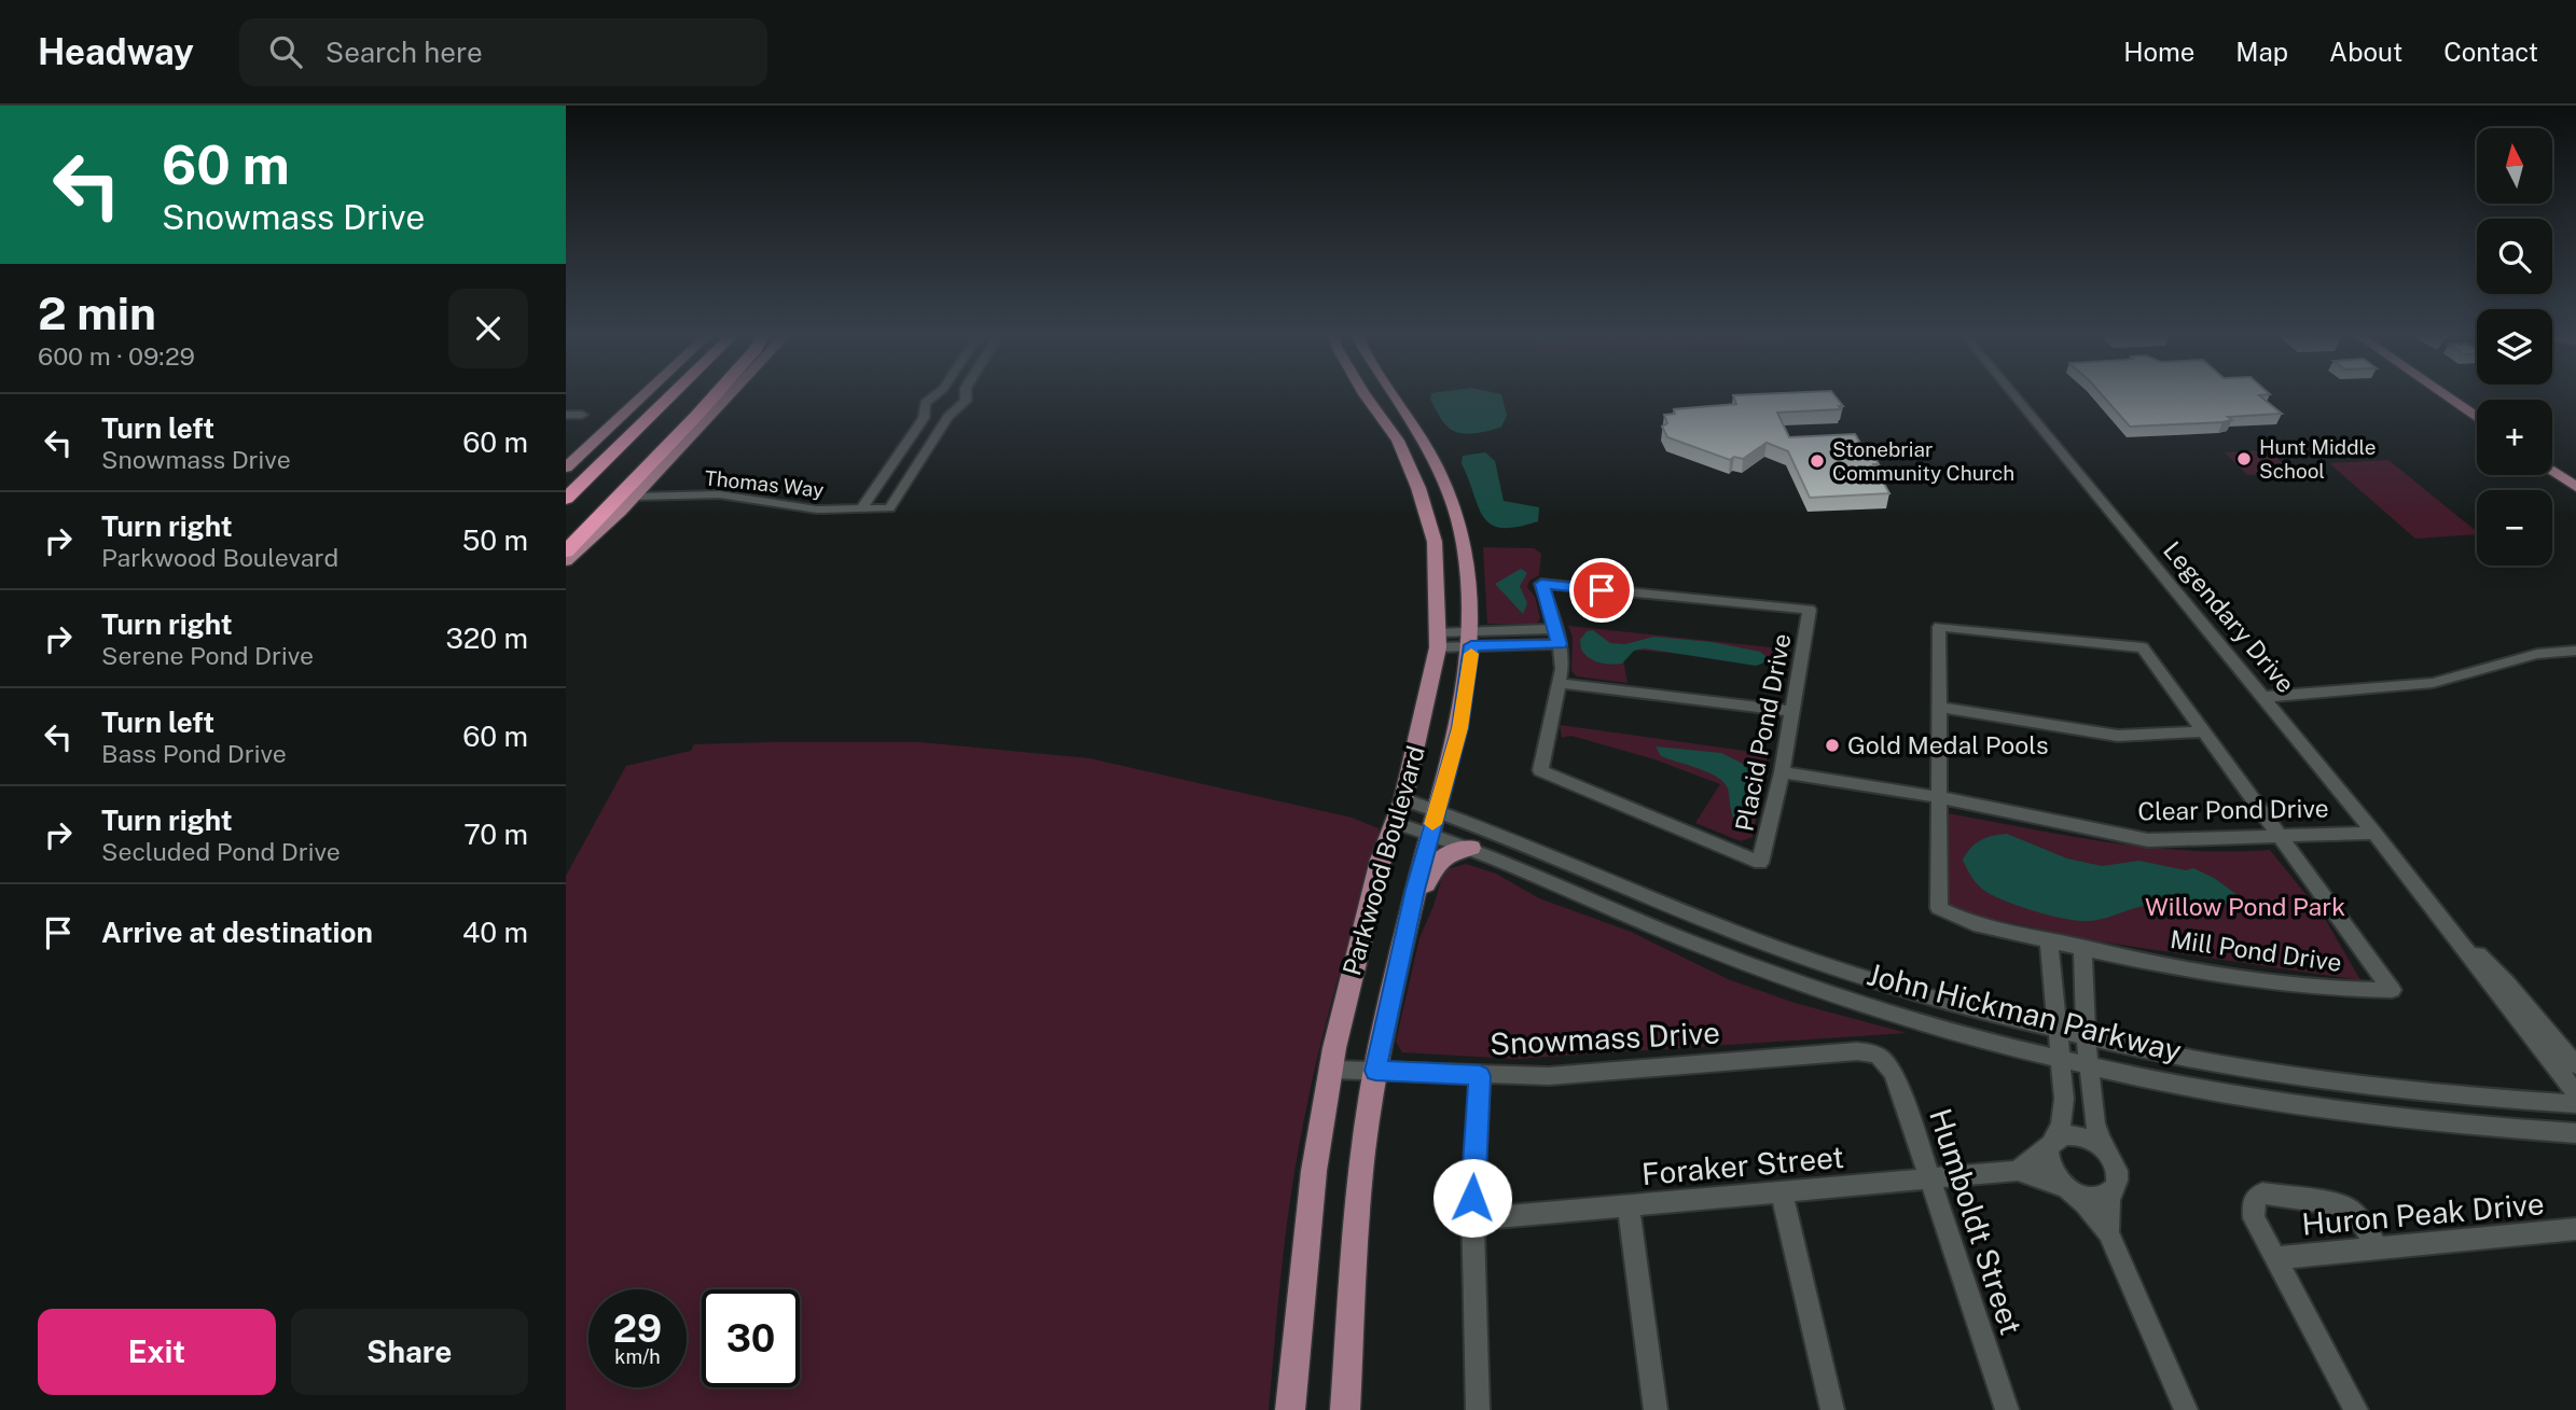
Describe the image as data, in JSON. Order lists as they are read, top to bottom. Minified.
{"streets":{"main road":["Parkwood Boulevard"],"street":["Thomas Way","Legendary Drive","Placid Pond Drive","Clear Pond Drive","Mill Pond Drive","John Hickman Parkway","Snowmass Drive","Foraker Street","Huron Peak Drive","Humboldt Street"]},"crossings":[["Legendary Drive","Clear Pond Drive"],["Placid Pond Drive","Clear Pond Drive"],["Clear Pond Drive","Mill Pond Drive"],["Parkwood Boulevard","John Hickman Parkway"],["Parkwood Boulevard","Snowmass Drive"],["Snowmass Drive","Humboldt Street"],["Foraker Street","Humboldt Street"]],"parks":["Willow Pond Park"],"places":["Hunt Middle School","Stonebriar Community Church","Gold Medal Pools"],"north":"top","page":{"header":"Headway","search":"Search here","nav":["Home","Map","About","Contact"],"turn":["60 m","Snowmass Drive"],"map_buttons":["+","−"],"heading":["2 min","600 m · 09:29"],"list":[{"name":"Turn left","note":"Snowmass Drive","value":"60 m"},{"name":"Turn right","note":"Parkwood Boulevard","value":"50 m"},{"name":"Turn right","note":"Serene Pond Drive","value":"320 m"},{"name":"Turn left","note":"Bass Pond Drive","value":"60 m"},{"name":"Turn right","note":"Secluded Pond Drive","value":"70 m"},{"name":"Arrive at destination","value":"40 m"}],"speed":"29 km/h","limit":"30","buttons":["Exit","Share"]}}
